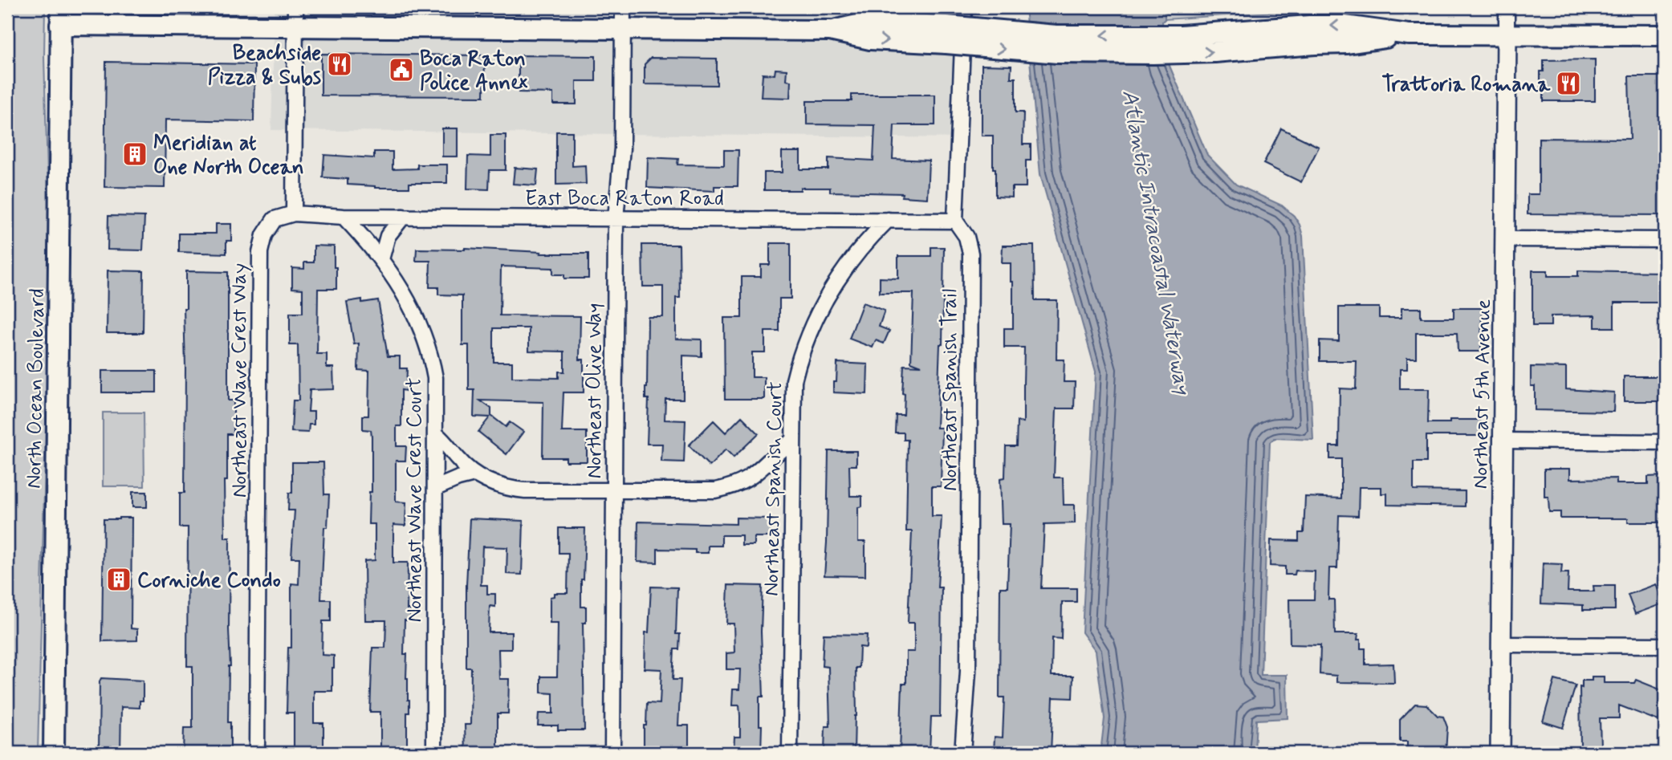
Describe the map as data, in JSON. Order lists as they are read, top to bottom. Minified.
{"streets":{"main road":["North Ocean Boulevard"],"street":["East Boca Raton Road","Northeast Wave Crest Way","Northeast Spanish Trail","Northeast Olive Way","Northeast 5th Avenue","Northeast Spanish Court","Northeast Wave Crest Court"]},"crossings":[["East Boca Raton Road","Northeast Wave Crest Way"],["East Boca Raton Road","Northeast Spanish Trail"],["East Boca Raton Road","Northeast Olive Way"],["East Boca Raton Road","Northeast Spanish Court"],["East Boca Raton Road","Northeast Wave Crest Court"]],"water":["Atlantic Intracoastal Waterway"],"places":{"restaurant":["Beachside Pizza & Subs","Trattoria Romana"],"public building":["Boca Raton Police Annex"],"building":["Meridian at One North Ocean","Corniche Condo"]}}
